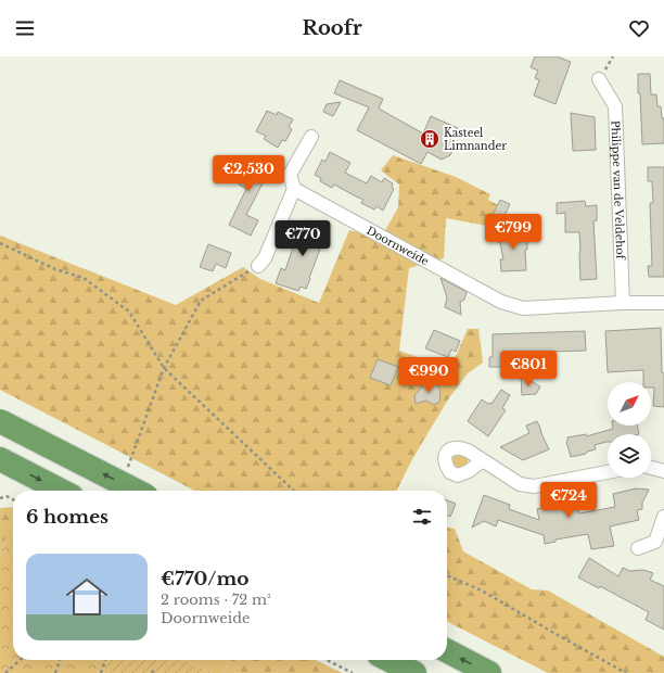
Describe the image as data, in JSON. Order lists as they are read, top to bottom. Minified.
{"streets":{"street":["Philippe van de Veldehof","Doornweide"]},"crossings":[["Philippe van de Veldehof","Doornweide"]],"places":{"building":["Kasteel Limnander"]},"north":"top right","page":{"header":"Roofr","price":["€2,530","€799","€770","€801","€990","€724"],"heading":"6 homes","list":[{"name":"€770/mo","note":"2 rooms · 72 m² · Doornweide"}]}}
